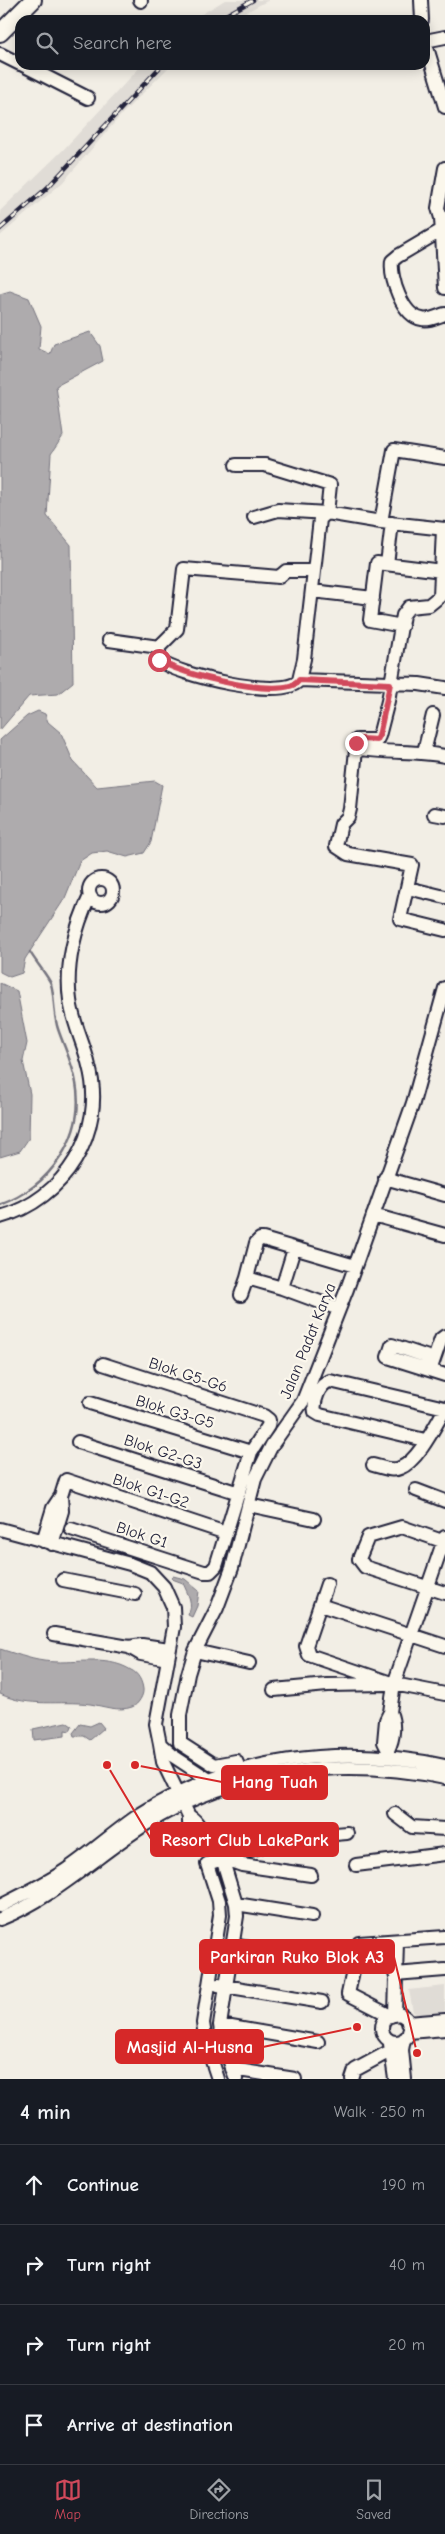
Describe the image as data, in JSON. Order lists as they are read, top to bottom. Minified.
{"streets":{"street":["Jalan Padat Karya","Blok G5-G6","Blok G3-G5","Blok G2-G3","Blok G1-G2","Blok G1"]},"crossings":[["Blok G5-G6","Blok G3-G5"],["Blok G1-G2","Blok G1"]],"places":["Resort Club LakePark","Hang Tuah","Masjid Al-Husna","Parkiran Ruko Blok A3"],"page":{"search":"Search here","heading":["4 min","Walk · 250 m"],"list":[["Continue","190 m"],["Turn right","40 m"],["Turn right","20 m"],"Arrive at destination"],"nav":["Map","Directions","Saved"]}}
